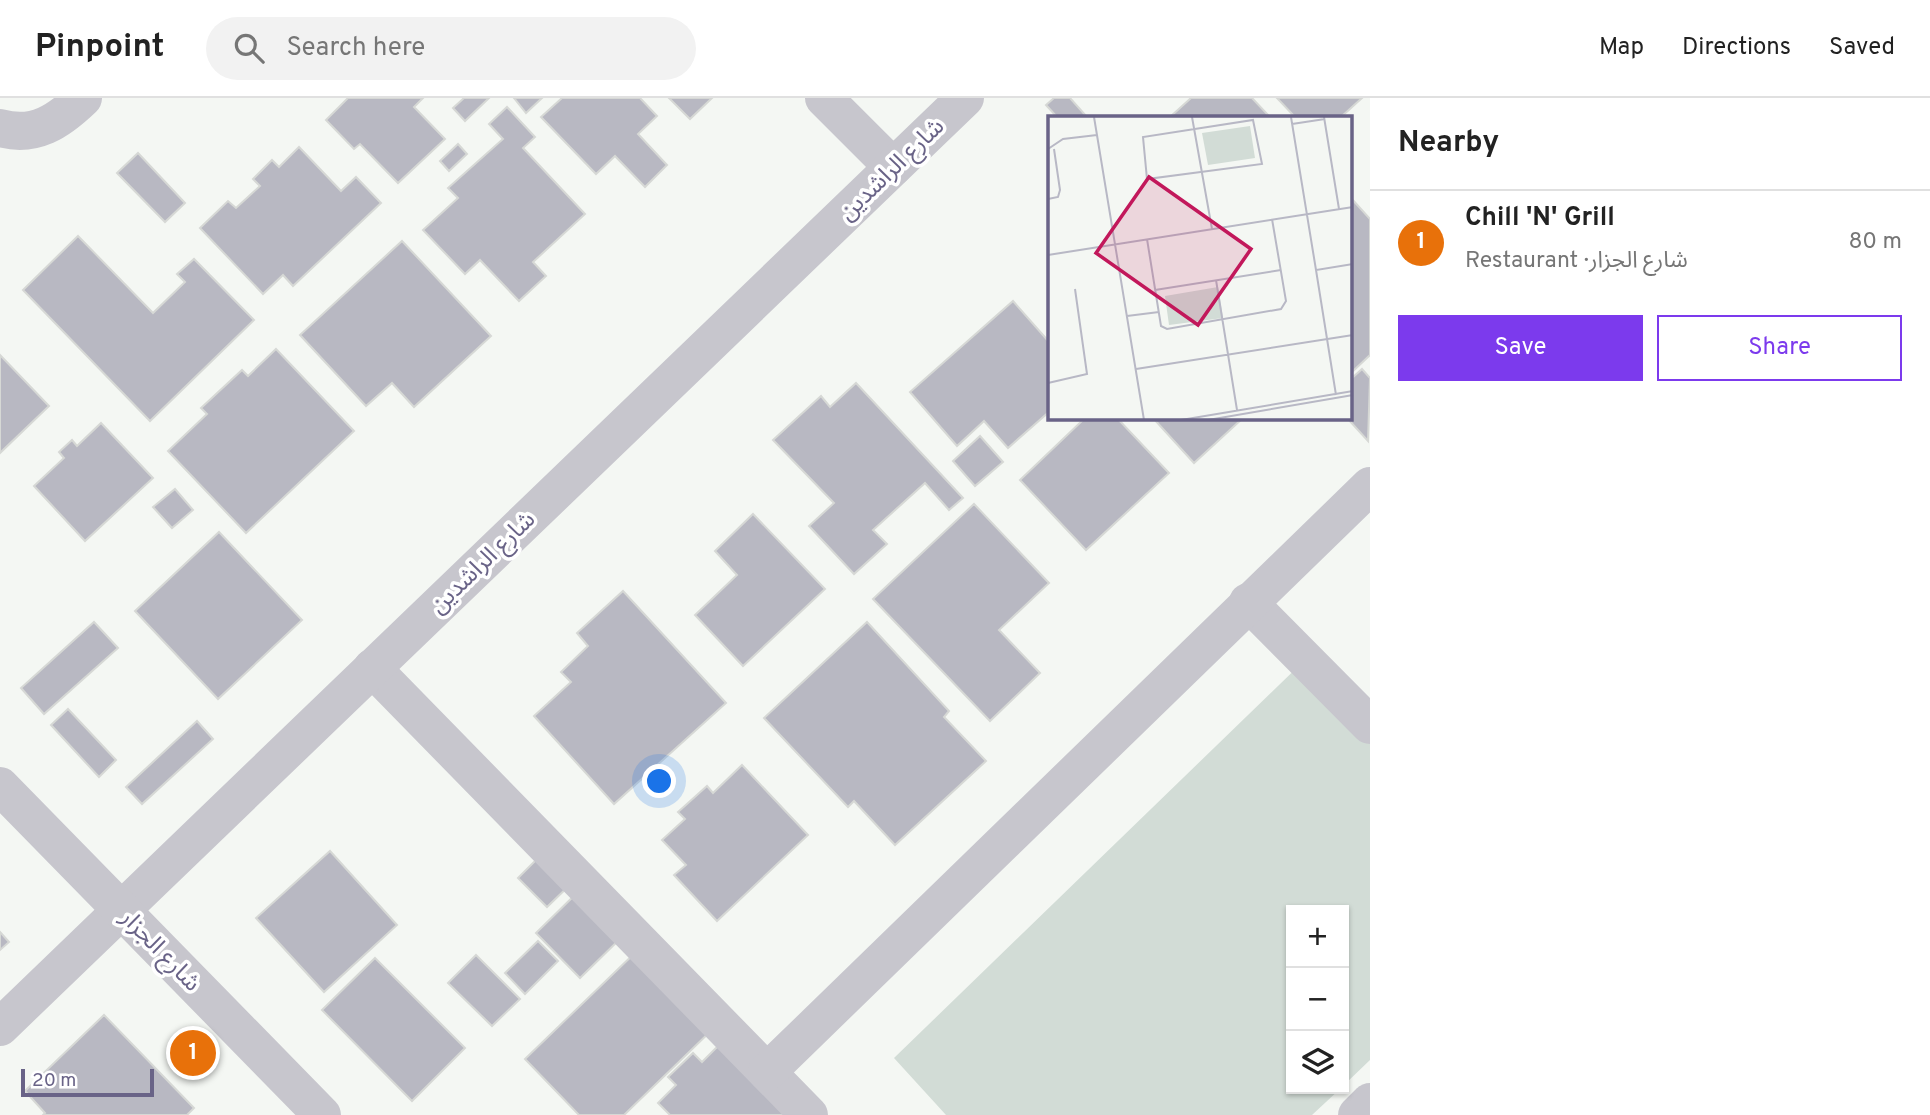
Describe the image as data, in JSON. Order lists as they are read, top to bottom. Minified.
{"streets":{"street":["شارع الراشدين","شارع الجزار"]},"crossings":[["شارع الراشدين","شارع الجزار"]],"scale_bar":"20 m","page":{"header":"Pinpoint","search":"Search here","nav":["Map","Directions","Saved"],"heading":"Nearby","list":[{"mark":"1","name":"Chill 'N' Grill","note":"Restaurant · شارع الجزار","value":"80 m"}],"buttons":["Save","Share"],"map_buttons":["+","−"],"pins":"1","scale":"20 m"}}
